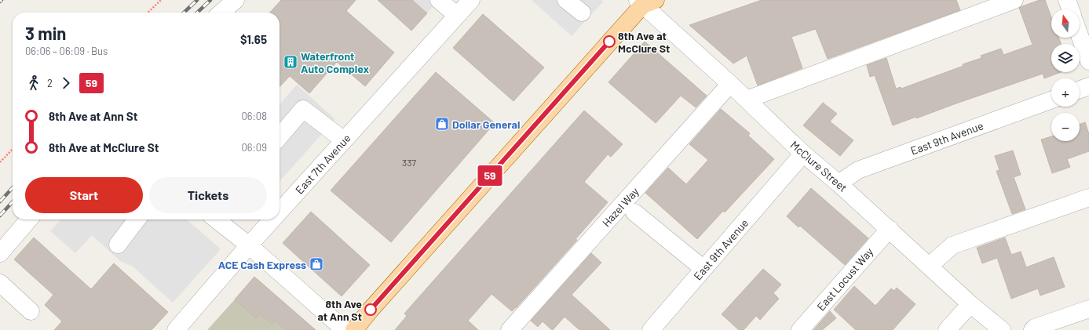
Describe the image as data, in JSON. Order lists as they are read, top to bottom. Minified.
{"streets":{"street":["East 9th Avenue","East 7th Avenue","McClure Street","Hazel Way","East Locust Way"]},"crossings":[["East 9th Avenue","McClure Street"],["McClure Street","Hazel Way"],["McClure Street","East Locust Way"]],"places":{"other":["8th Ave at McClure St","8th Ave at Ann St"],"building":["Waterfront Auto Complex"],"shop":["Dollar General","ACE Cash Express"]},"lines":["bus line 59"],"house_numbers":["337"],"north":"top","page":{"on_map":"59","map_buttons":["+","−"],"heading":["3 min","06:06 – 06:09 · Bus","$1.65"],"legs":["2","59"],"list":[{"name":"8th Ave at Ann St","value":"06:08"},{"name":"8th Ave at McClure St","value":"06:09"}],"buttons":["Start","Tickets"]}}
